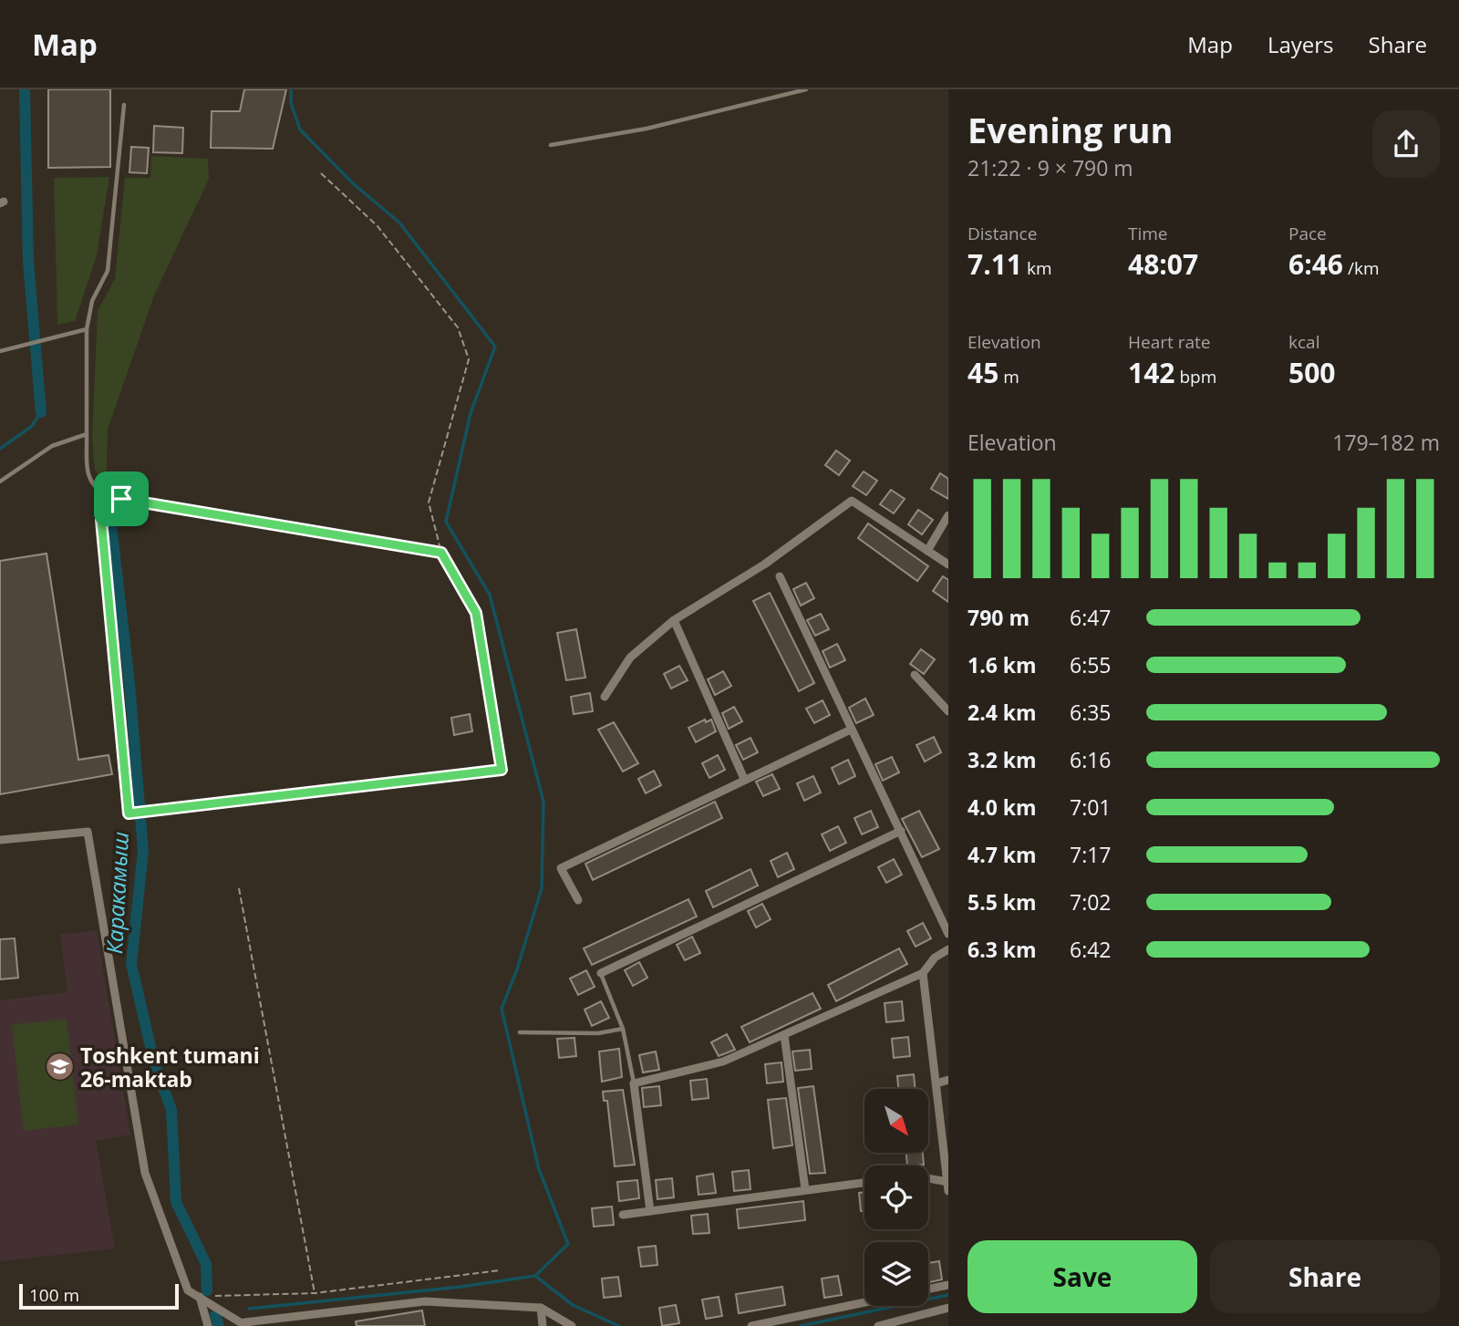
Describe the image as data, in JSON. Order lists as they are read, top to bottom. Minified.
{"water":["Каракамыш"],"places":{"school or university":["Toshkent tumani 26-maktab"]},"scale_bar":"100 m","north":"bottom right","page":{"header":"Map","nav":["Map","Layers","Share"],"heading":["Evening run","21:22 · 9 × 790 m"],"stats":[["Distance","7.11 km"],["Time","48:07"],["Pace","6:46 /km"],["Elevation","45 m"],["Heart rate","142 bpm"],["kcal","500"]],"chart":["Elevation","179–182 m"],"list":[{"name":"790 m","note":"6:47"},{"name":"1.6 km","note":"6:55"},{"name":"2.4 km","note":"6:35"},{"name":"3.2 km","note":"6:16"},{"name":"4.0 km","note":"7:01"},{"name":"4.7 km","note":"7:17"},{"name":"5.5 km","note":"7:02"},{"name":"6.3 km","note":"6:42"}],"buttons":["Save","Share"],"scale":"100 m"}}
